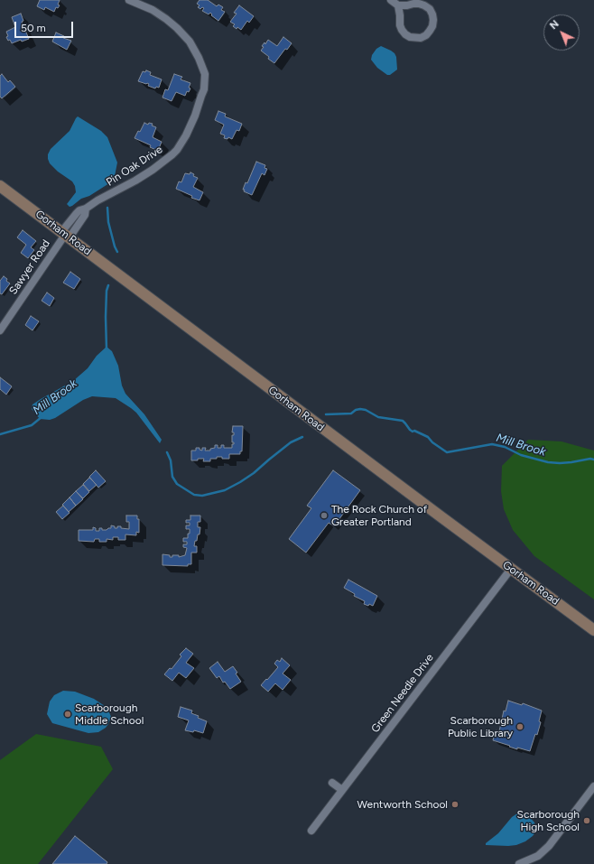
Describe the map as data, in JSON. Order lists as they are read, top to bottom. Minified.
{"streets":{"main road":["Gorham Road"],"street":["Pin Oak Drive","Sawyer Road","Green Needle Drive"]},"crossings":[["Pin Oak Drive","Sawyer Road"],["Gorham Road","Sawyer Road"],["Gorham Road","Green Needle Drive"]],"water":["Mill Brook"],"places":["The Rock Church of Greater Portland","Scarborough Middle School","Scarborough Public Library","Wentworth School","Scarborough High School"],"scale_bar":"50 m","north":"top left"}
